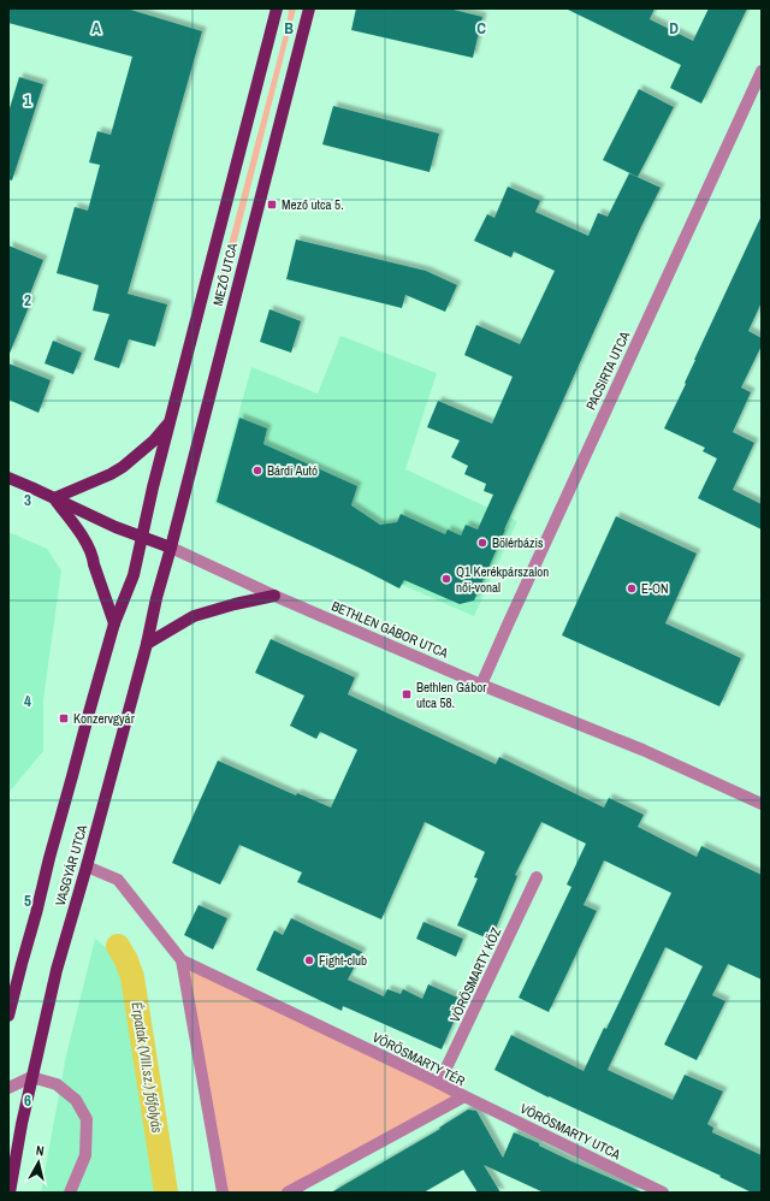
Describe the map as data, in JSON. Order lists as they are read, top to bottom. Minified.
{"streets":{"main road":["MEZŐ UTCA","BETHLEN GÁBOR UTCA","VASGYÁR UTCA"],"street":["PACSIRTA UTCA","VÖRÖSMARTY KÖZ","VÖRÖSMARTY TÉR","VÖRÖSMARTY UTCA"]},"crossings":[["MEZŐ UTCA","BETHLEN GÁBOR UTCA"],["MEZŐ UTCA","VASGYÁR UTCA"],["PACSIRTA UTCA","BETHLEN GÁBOR UTCA"],["BETHLEN GÁBOR UTCA","VASGYÁR UTCA"],["VASGYÁR UTCA","VÖRÖSMARTY TÉR"],["VÖRÖSMARTY KÖZ","VÖRÖSMARTY TÉR"],["VÖRÖSMARTY TÉR","VÖRÖSMARTY UTCA"]],"water":["Érpatak (VIII.sz.) főfolyás"],"places":{"transit":["Mező utca 5.","Bethlen Gábor utca 58.","Konzervgyár"],"other":["Bárdi Autó","Bölérbázis","Q1 Kerékpárszalon női-vonal","E-ON","Fight-club"]},"north":"top","grid":{"columns":["A","B","C","D"],"rows":["1","2","3","4","5","6"]}}
